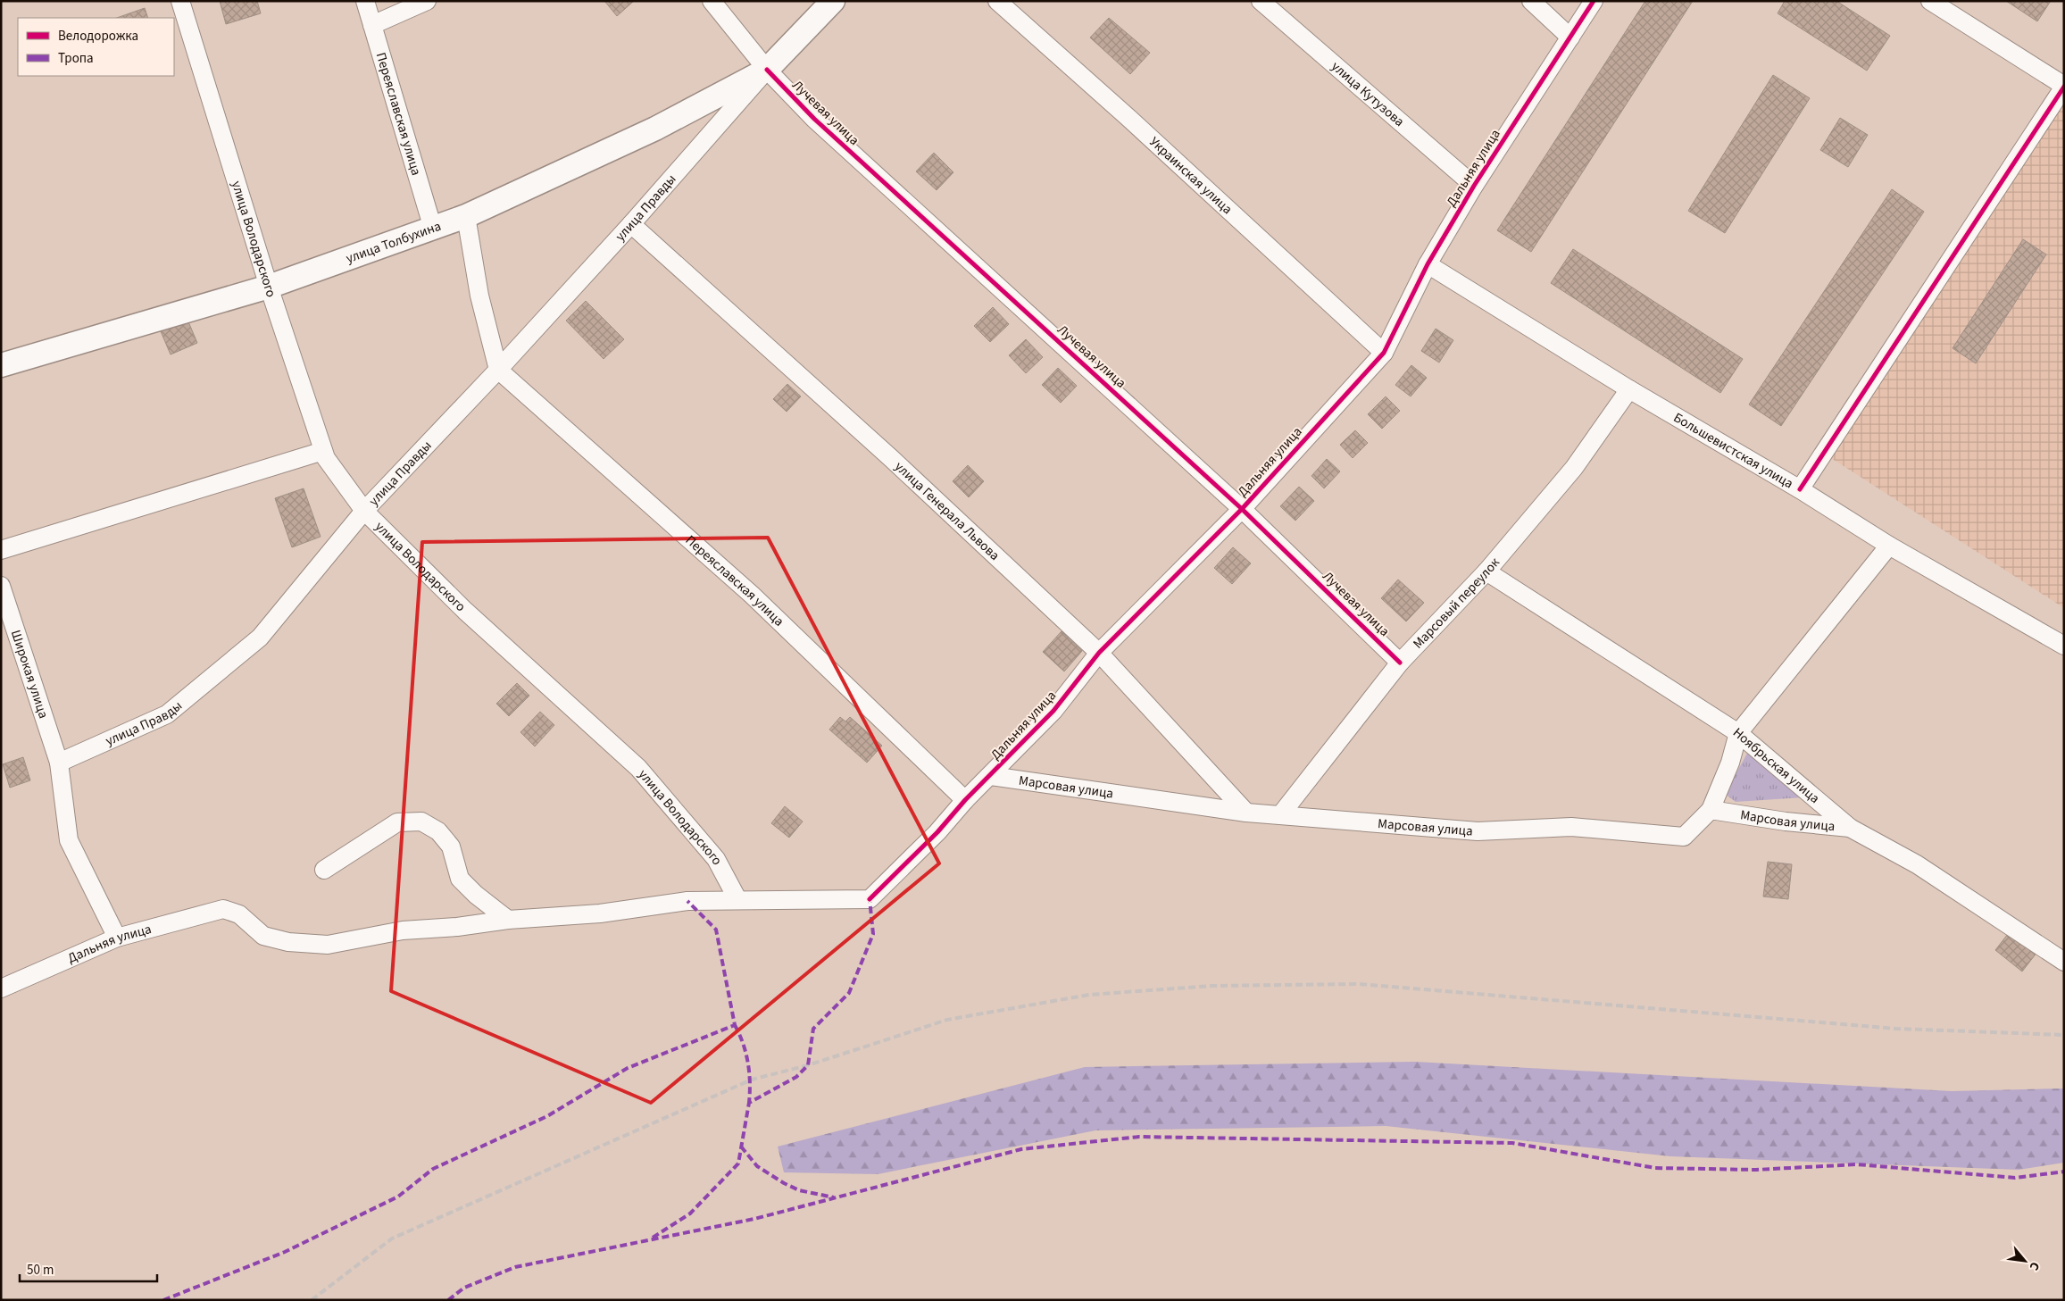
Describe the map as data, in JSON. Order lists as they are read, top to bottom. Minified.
{"streets":{"main road":["улица Правды","улица Толбухина"],"street":["улица Кутузова","Лучевая улица","Переяславская улица","Дальняя улица","Украинская улица","улица Володарского","Большевистская улица","улица Генерала Львова","Марсовый переулок","Широкая улица","Ноябрьская улица","Марсовая улица"]},"crossings":[["улица Кутузова","Дальняя улица"],["Лучевая улица","Дальняя улица"],["Лучевая улица","улица Правды"],["Лучевая улица","улица Толбухина"],["Лучевая улица","Марсовый переулок"],["Переяславская улица","Дальняя улица"],["Переяславская улица","улица Правды"],["Переяславская улица","улица Толбухина"],["Дальняя улица","Украинская улица"],["Дальняя улица","улица Володарского"],["Дальняя улица","Большевистская улица"],["Дальняя улица","улица Генерала Львова"],["Дальняя улица","Марсовая улица"],["улица Правды","улица Володарского"],["улица Правды","улица Толбухина"],["улица Правды","улица Генерала Львова"],["улица Правды","Широкая улица"],["улица Володарского","улица Толбухина"],["Большевистская улица","Марсовый переулок"],["улица Генерала Львова","Марсовая улица"],["Марсовый переулок","Ноябрьская улица"],["Марсовый переулок","Марсовая улица"],["Ноябрьская улица","Марсовая улица"]],"legend":["Велодорожка","Тропа"],"scale_bar":"50 m","north":"bottom right"}
